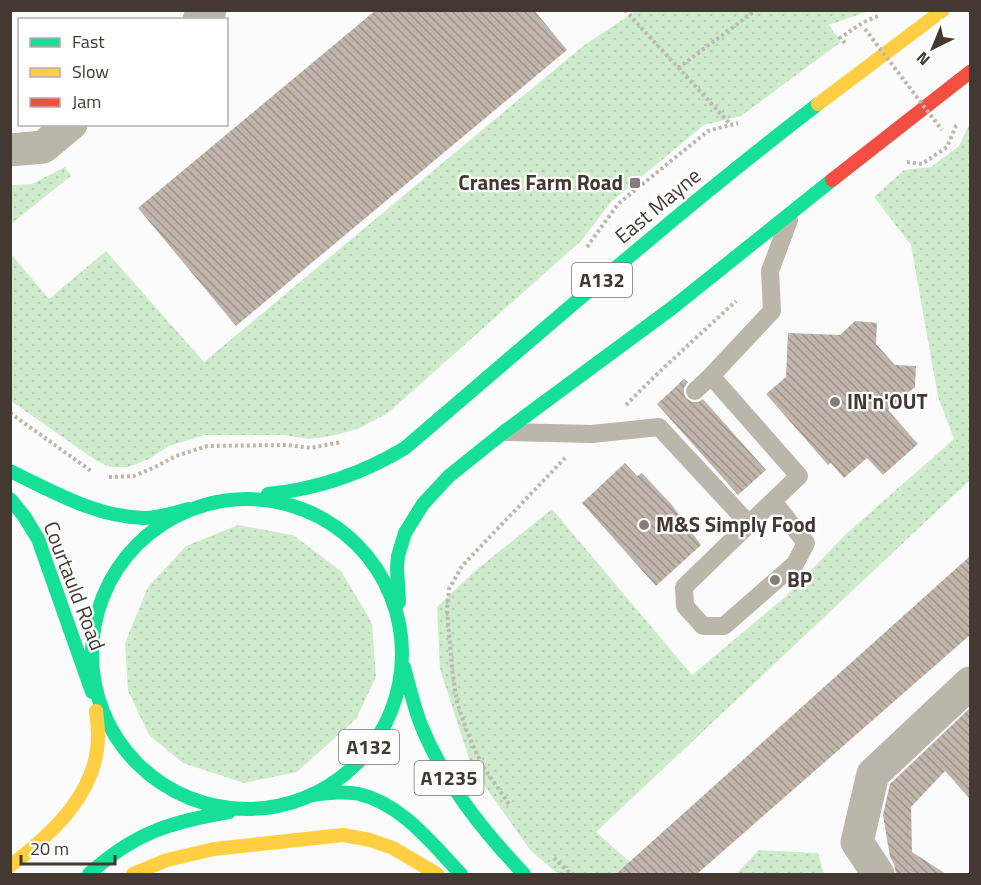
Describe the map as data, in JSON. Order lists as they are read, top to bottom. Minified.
{"streets":{"main road":["East Mayne","A132","Courtauld Road","A1235"]},"crossings":[["East Mayne","A132"],["A132","Courtauld Road"],["A132","A1235"]],"places":{"transit":["Cranes Farm Road"],"other":["IN'n'OUT","M&S Simply Food","BP"]},"legend":["Fast","Slow","Jam"],"scale_bar":"20 m","north":"bottom left"}
